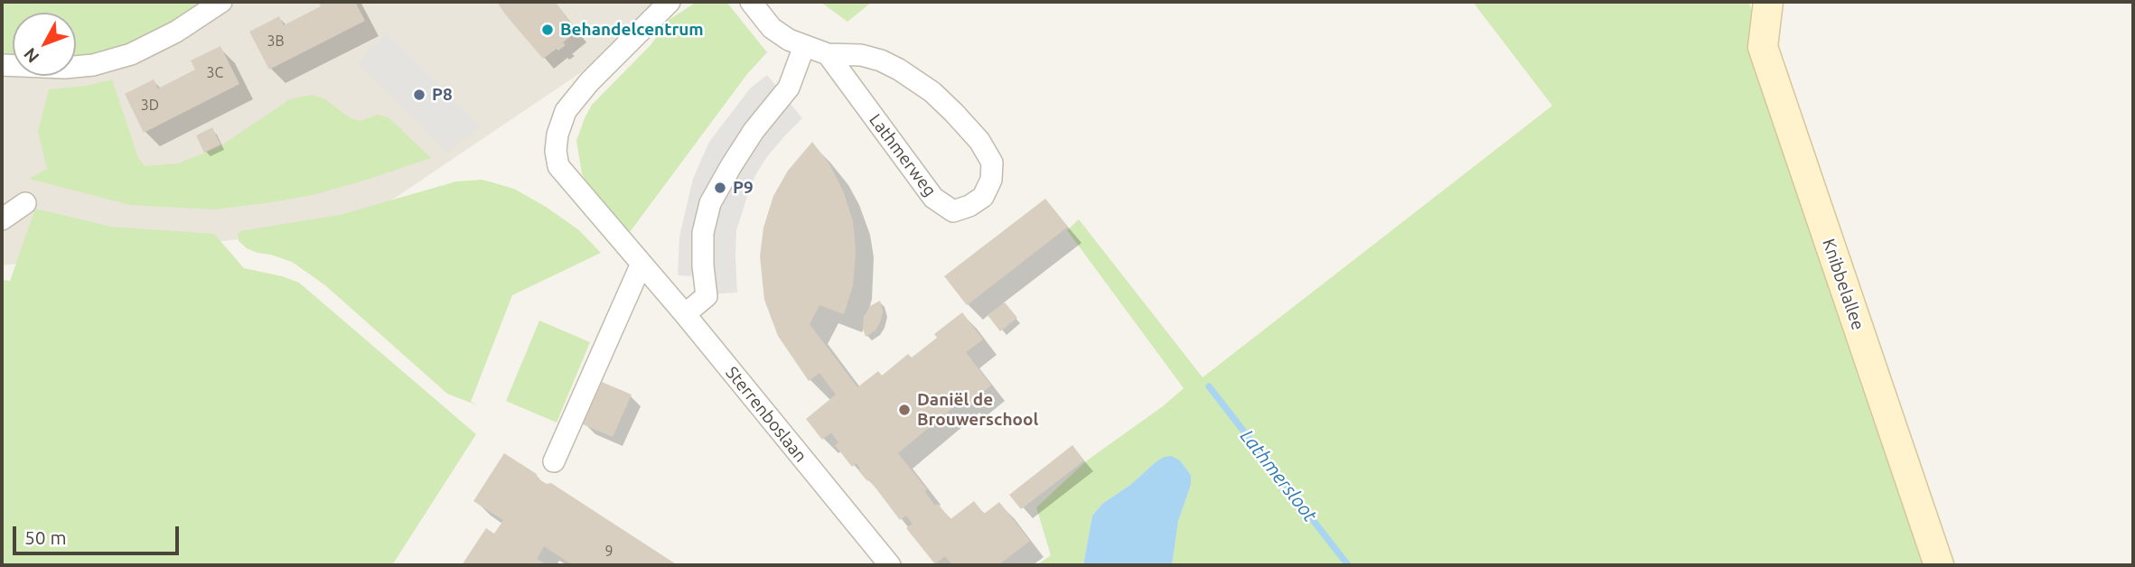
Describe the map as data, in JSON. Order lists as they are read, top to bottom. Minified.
{"streets":{"street":["Lathmerweg","Knibbelallee","Sterrenboslaan"]},"water":["Lathmersloot"],"places":["Behandelcentrum","P8","P9","Daniël de Brouwerschool"],"house_numbers":["3B","3C","3D","9"],"scale_bar":"50 m","north":"bottom left"}
